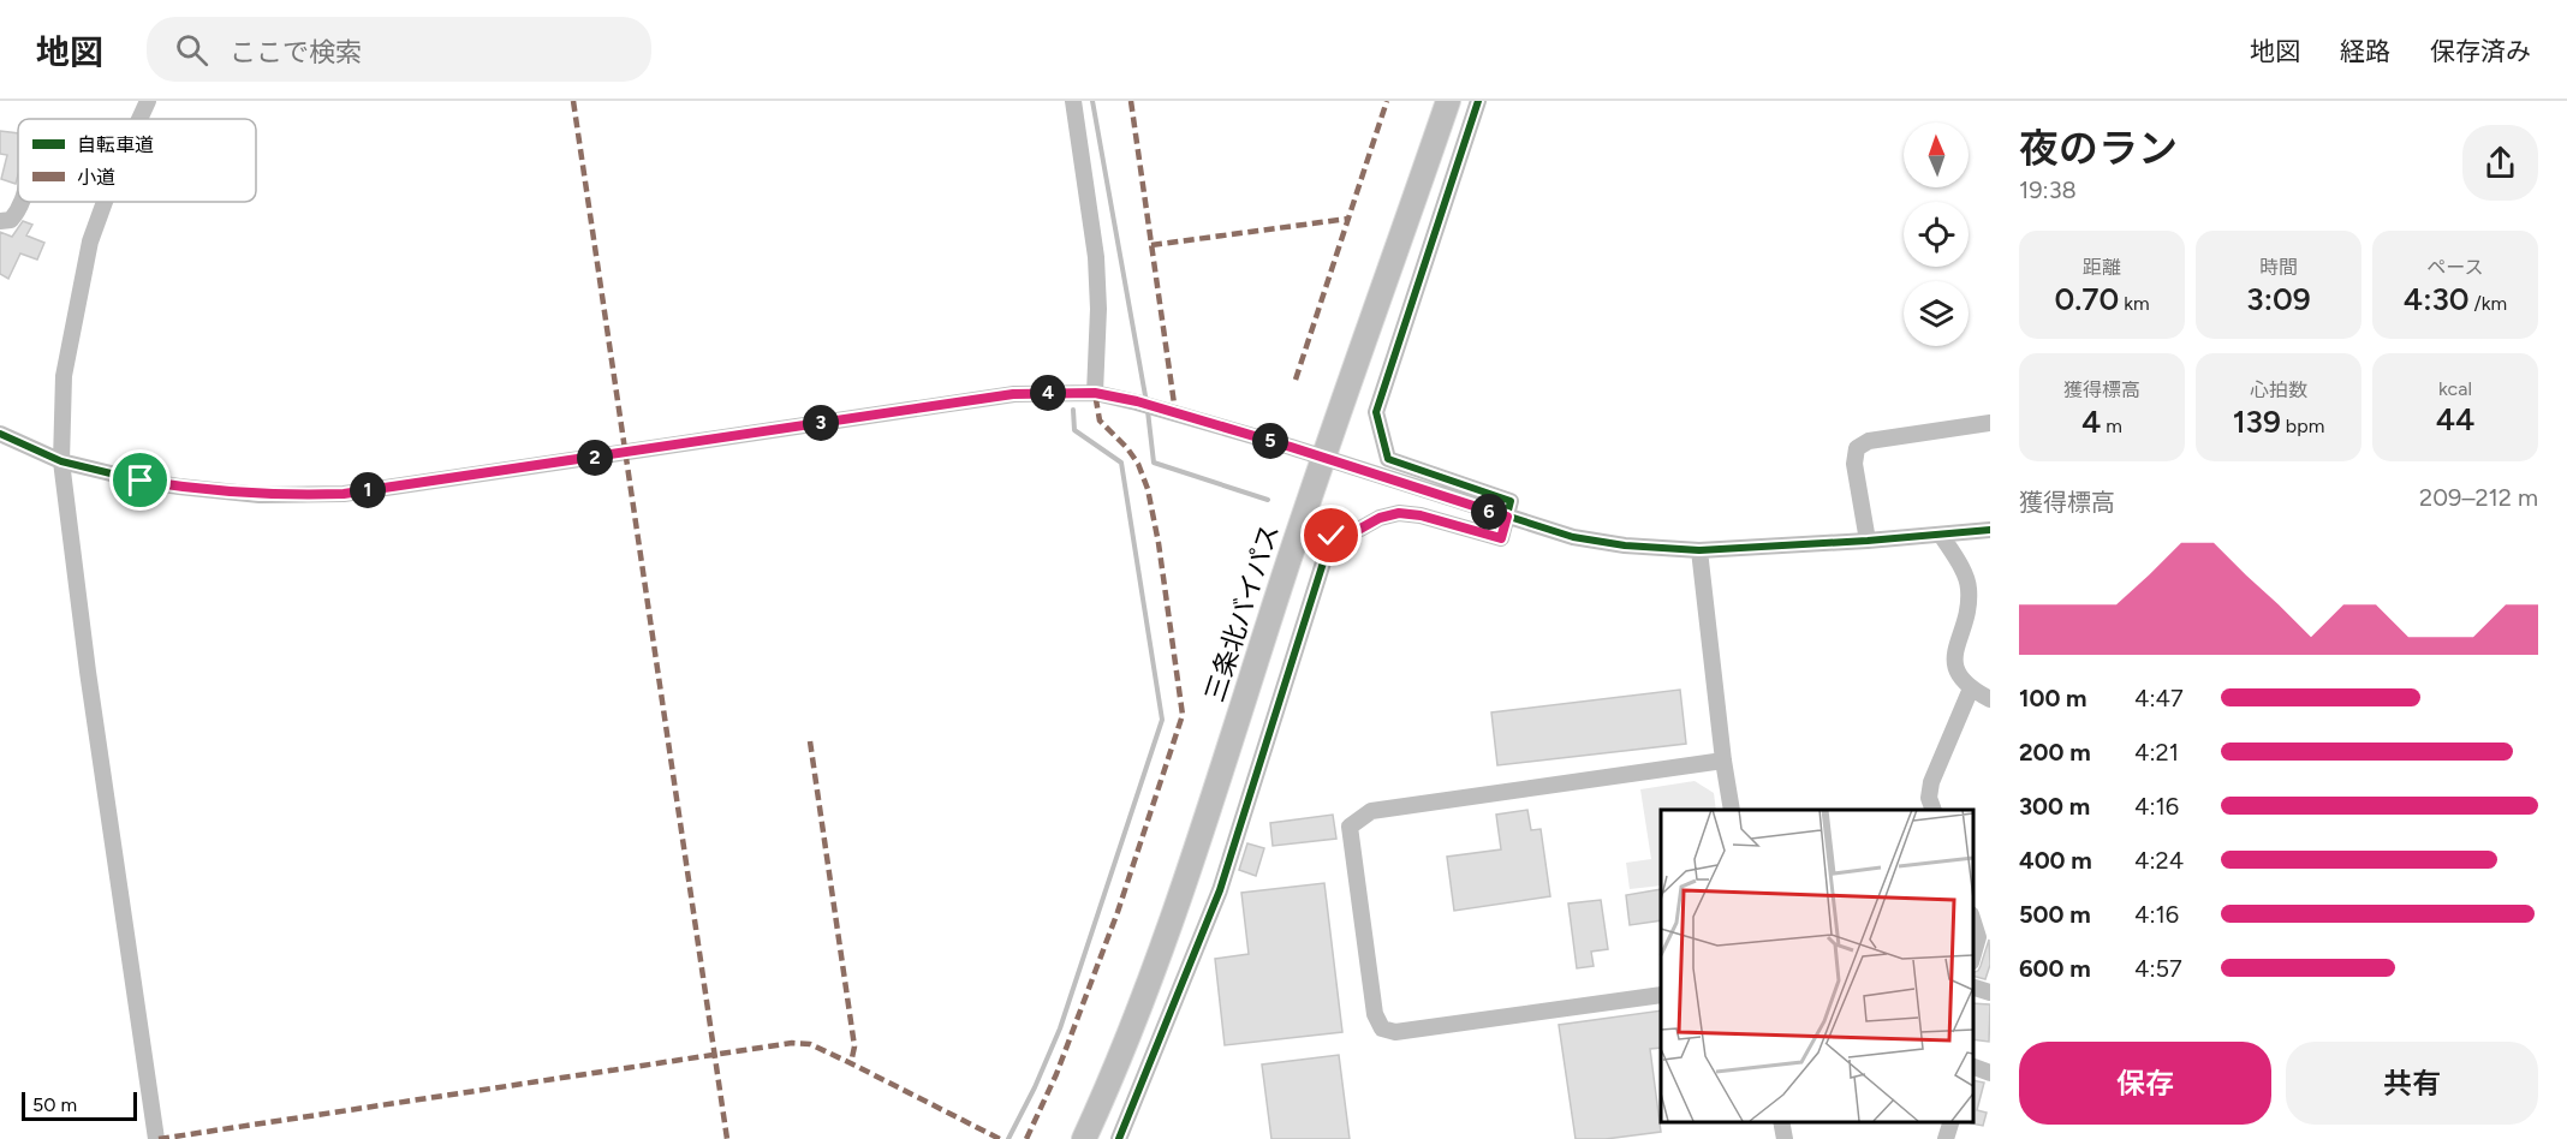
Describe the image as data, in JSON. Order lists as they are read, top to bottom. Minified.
{"streets":{"highway":["三条北バイパス"]},"legend":["自転車道","小道"],"scale_bar":"50 m","north":"top","page":{"header":"地図","search":"ここで検索","nav":["地図","経路","保存済み"],"heading":["夜のラン","19:38"],"stats":[["距離","0.70 km"],["時間","3:09"],["ペース","4:30 /km"],["獲得標高","4 m"],["心拍数","139 bpm"],["kcal","44"]],"pins":["4","3","5","2","1","6"],"chart":["獲得標高","209–212 m"],"list":[{"name":"100 m","note":"4:47"},{"name":"200 m","note":"4:21"},{"name":"300 m","note":"4:16"},{"name":"400 m","note":"4:24"},{"name":"500 m","note":"4:16"},{"name":"600 m","note":"4:57"}],"buttons":["保存","共有"],"scale":"50 m"}}
